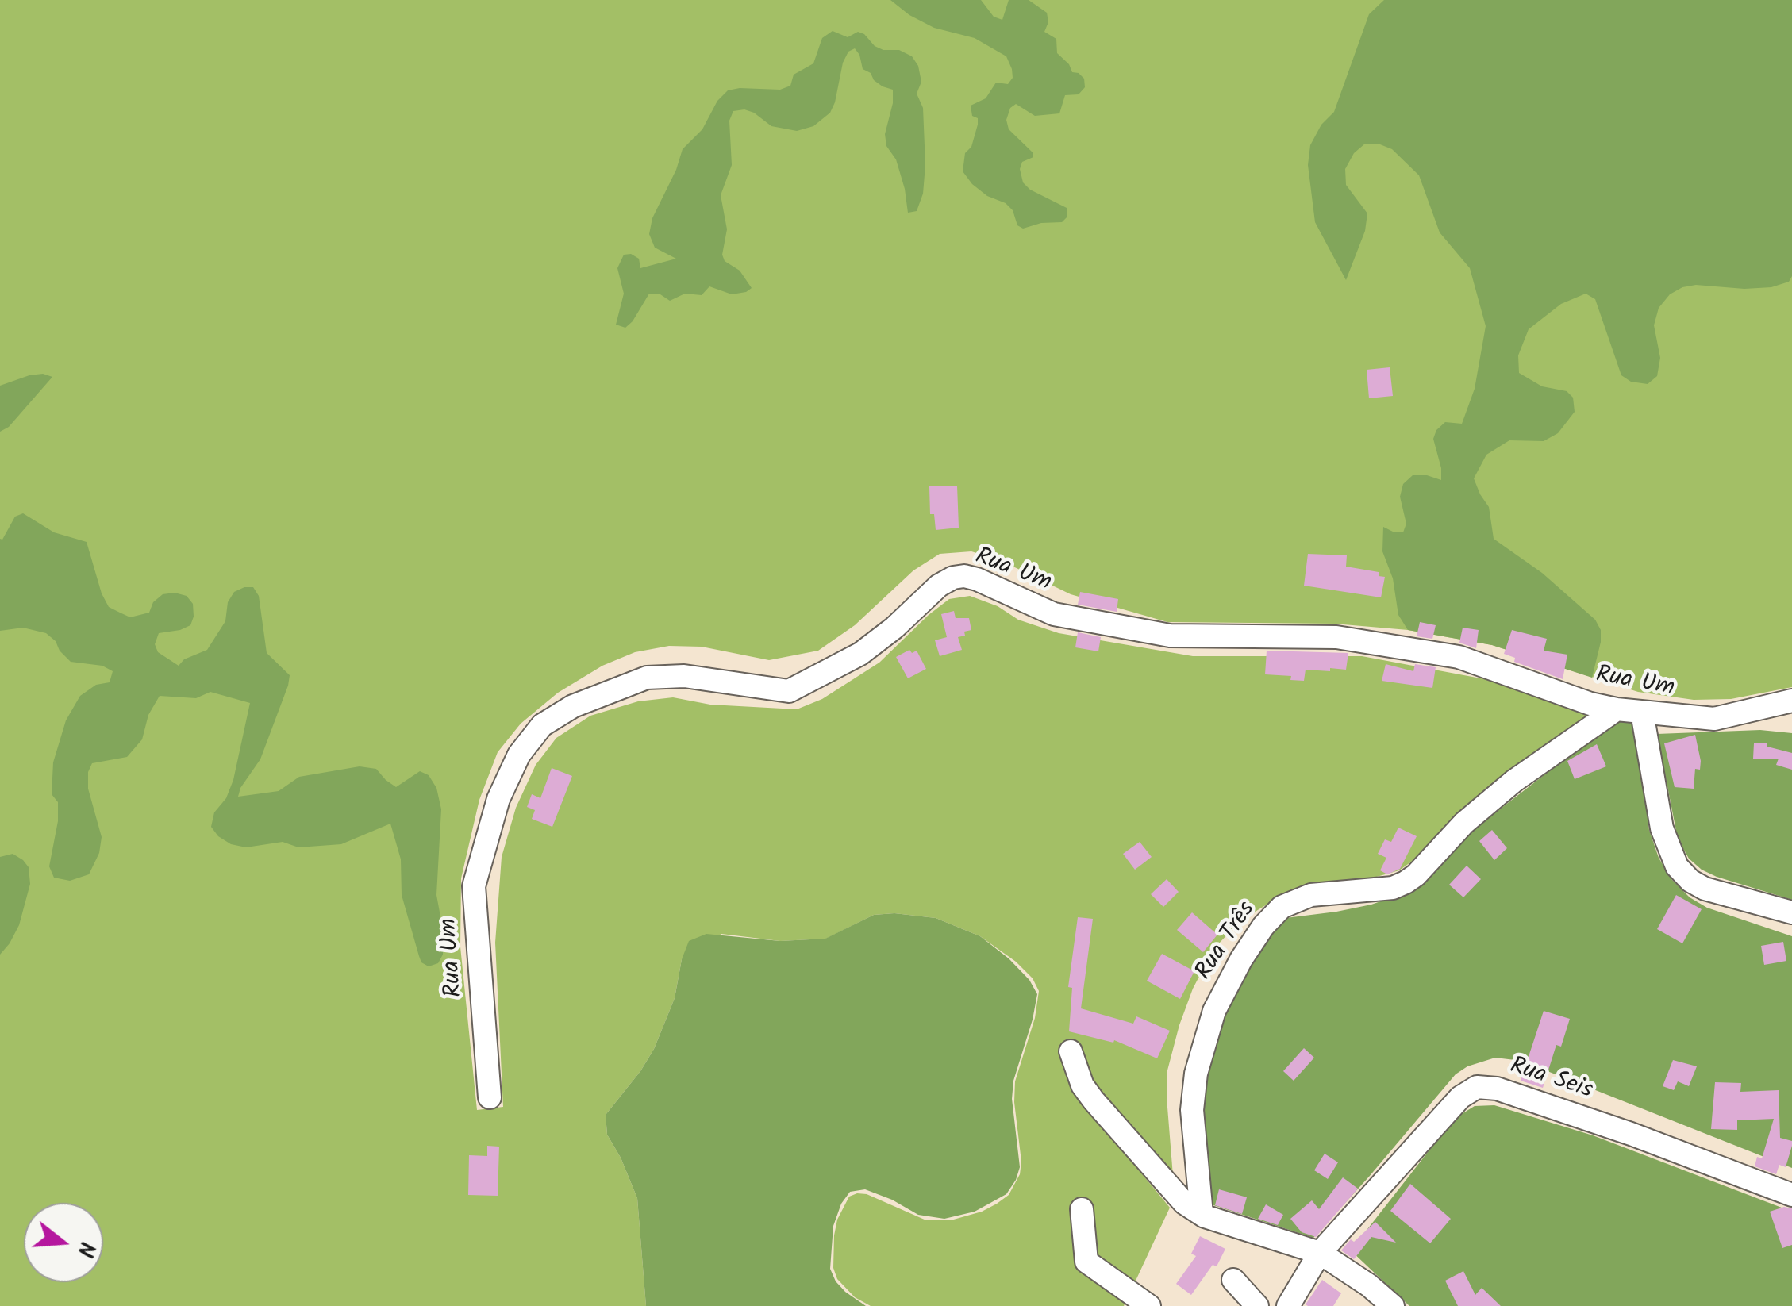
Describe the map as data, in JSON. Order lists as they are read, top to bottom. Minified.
{"streets":{"street":["Rua Um","Rua Três","Rua Seis"]},"crossings":[["Rua Um","Rua Três"]],"north":"right"}
